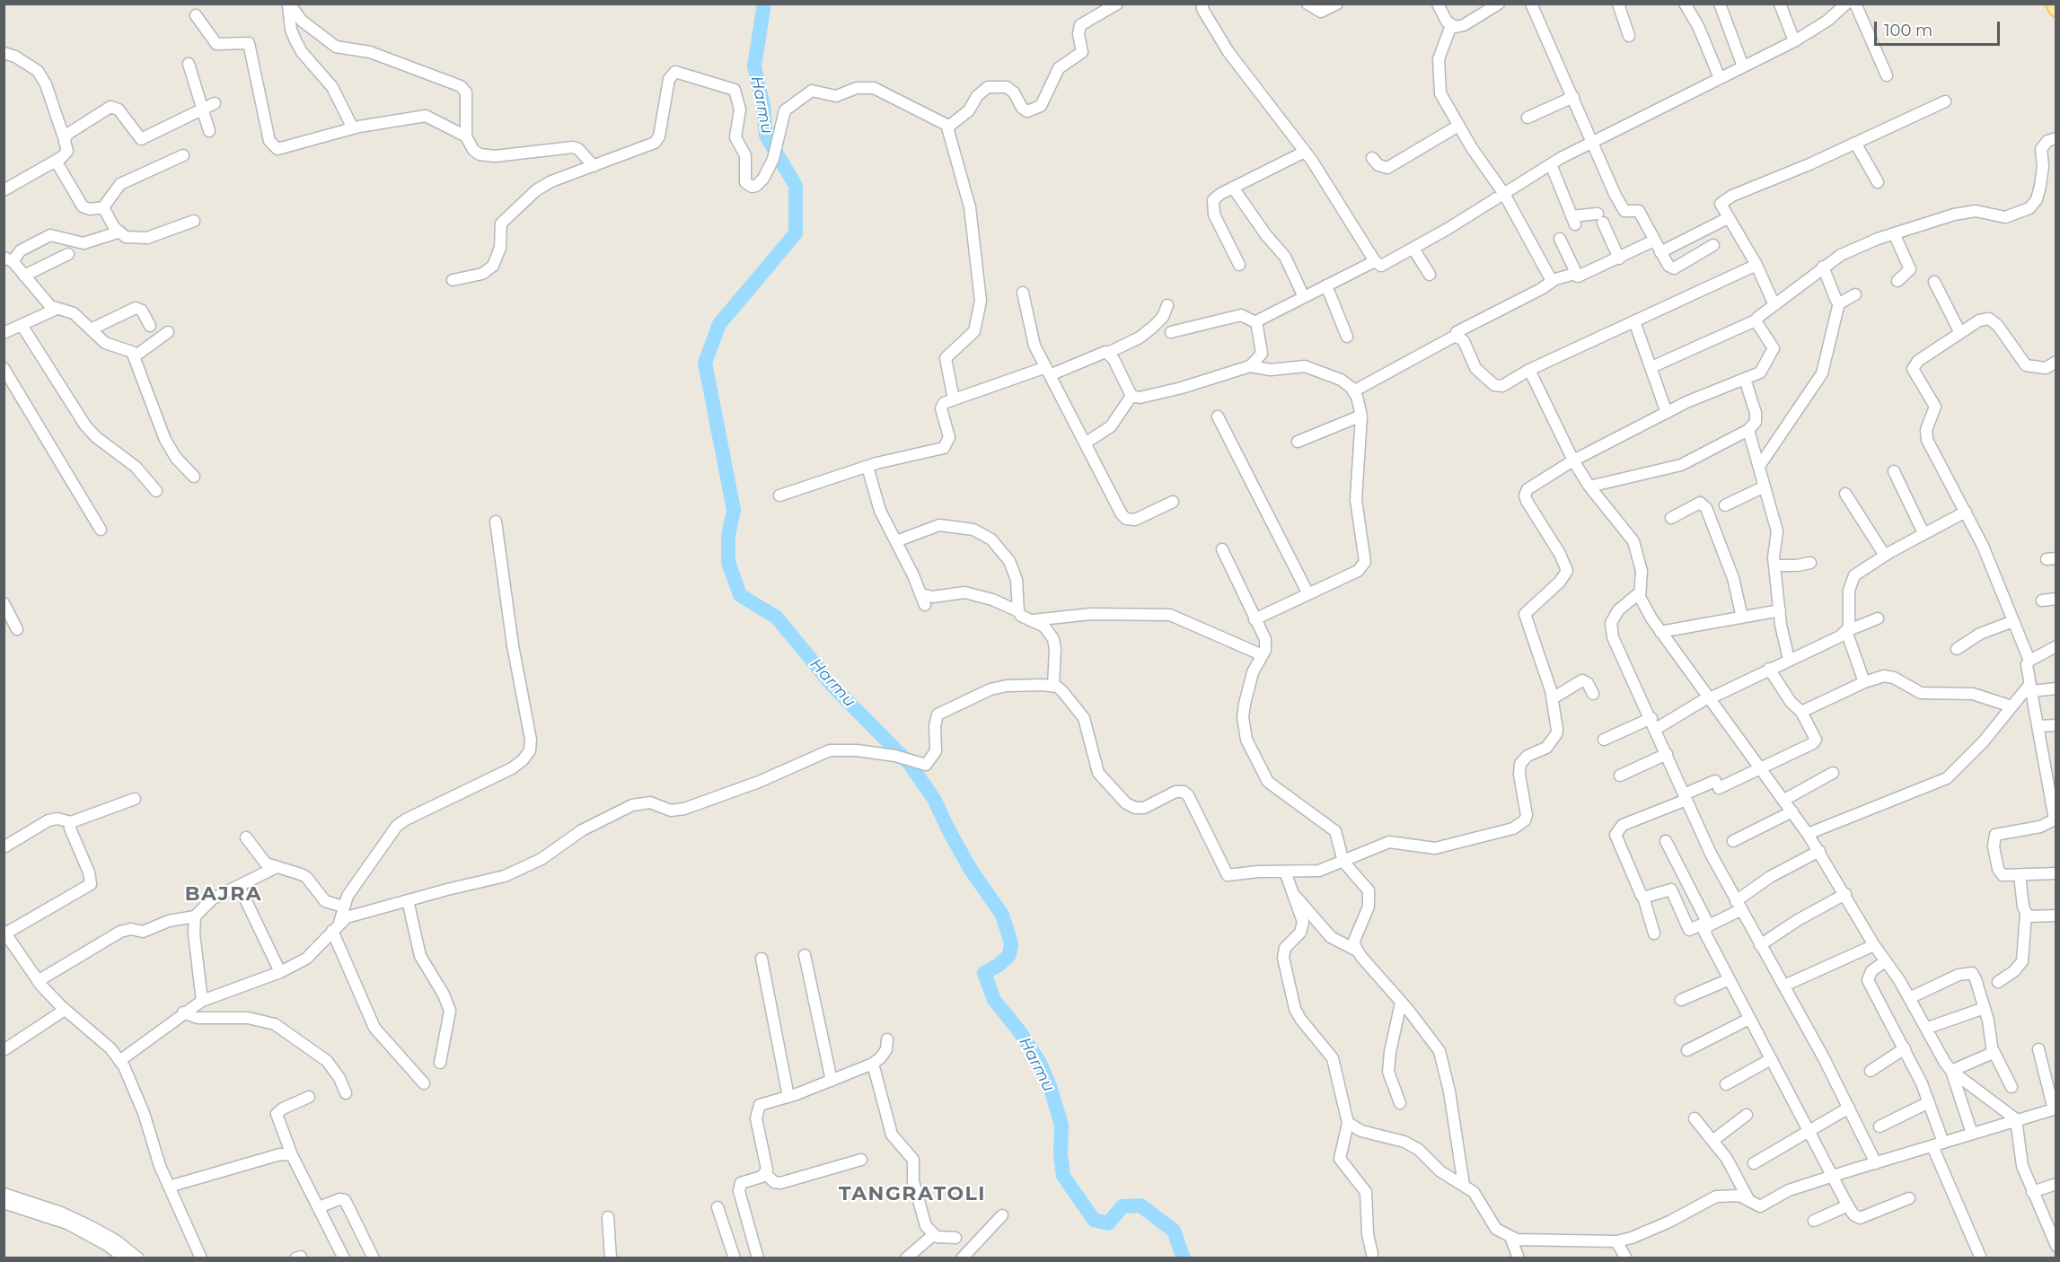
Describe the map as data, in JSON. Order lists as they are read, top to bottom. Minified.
{"districts":["BAJRA","TANGRATOLI"],"water":["Harmu"],"scale_bar":"100 m"}
